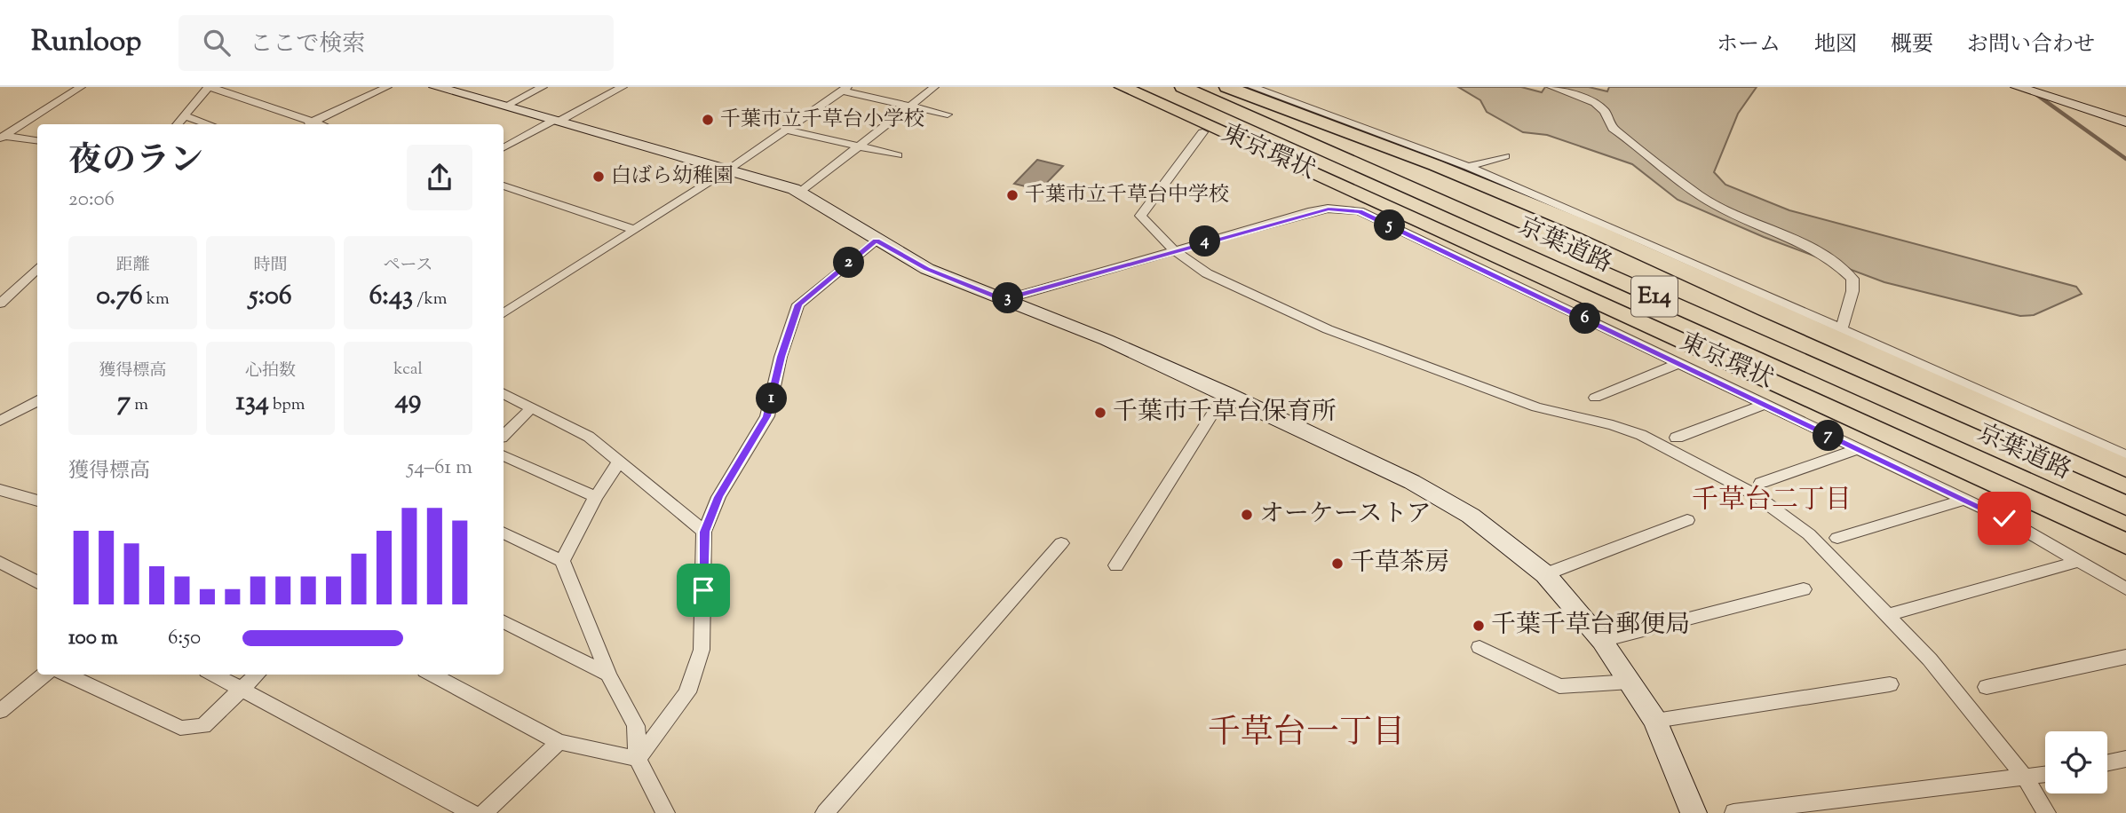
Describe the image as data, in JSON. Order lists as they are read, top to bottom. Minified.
{"streets":{"highway":["東京環状","京葉道路","E14"]},"districts":["千草台二丁目","千草台一丁目"],"places":["千葉市立千草台小学校","白ばら幼稚園","千葉市立千草台中学校","千葉市千草台保育所","オーケーストア","千草茶房","千葉千草台郵便局"],"page":{"header":"Runloop","search":"ここで検索","nav":["ホーム","地図","概要","お問い合わせ"],"heading":["夜のラン","20:06"],"pins":["5","4","2","3","6","1","7"],"stats":[["距離","0.76 km"],["時間","5:06"],["ペース","6:43 /km"],["獲得標高","7 m"],["心拍数","134 bpm"],["kcal","49"]],"chart":["獲得標高","54–61 m"],"list":[{"name":"100 m","note":"6:50"}]}}
